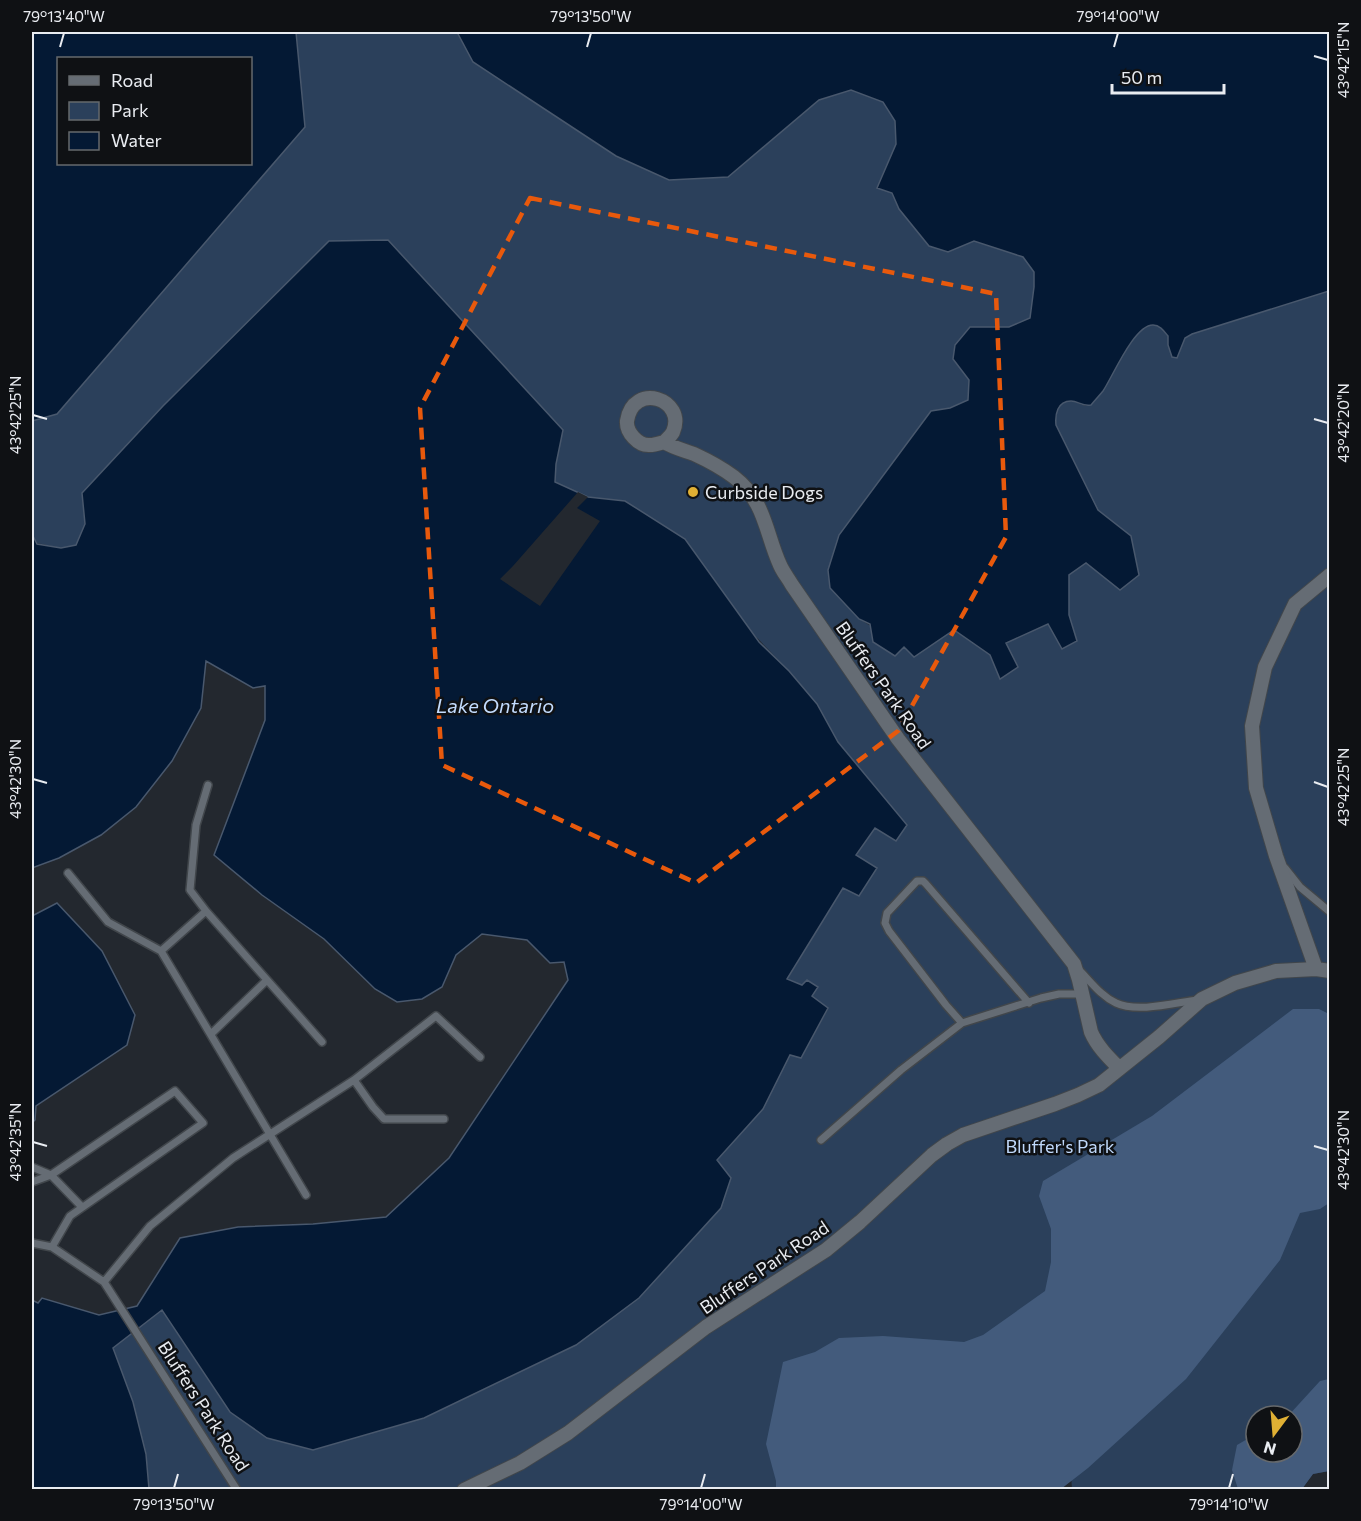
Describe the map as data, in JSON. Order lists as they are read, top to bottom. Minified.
{"streets":{"street":["Bluffers Park Road"]},"water":["Lake Ontario"],"parks":["Bluffer's Park"],"places":["Curbside Dogs"],"legend":["Road","Park","Water"],"scale_bar":"50 m","north":"bottom","coordinates":["79°13'40\"W","79°13'50\"W","79°14'00\"W","43°42'15\"N","43°42'25\"N","43°42'20\"N","43°42'30\"N","43°42'35\"N","79°14'10\"W"]}
